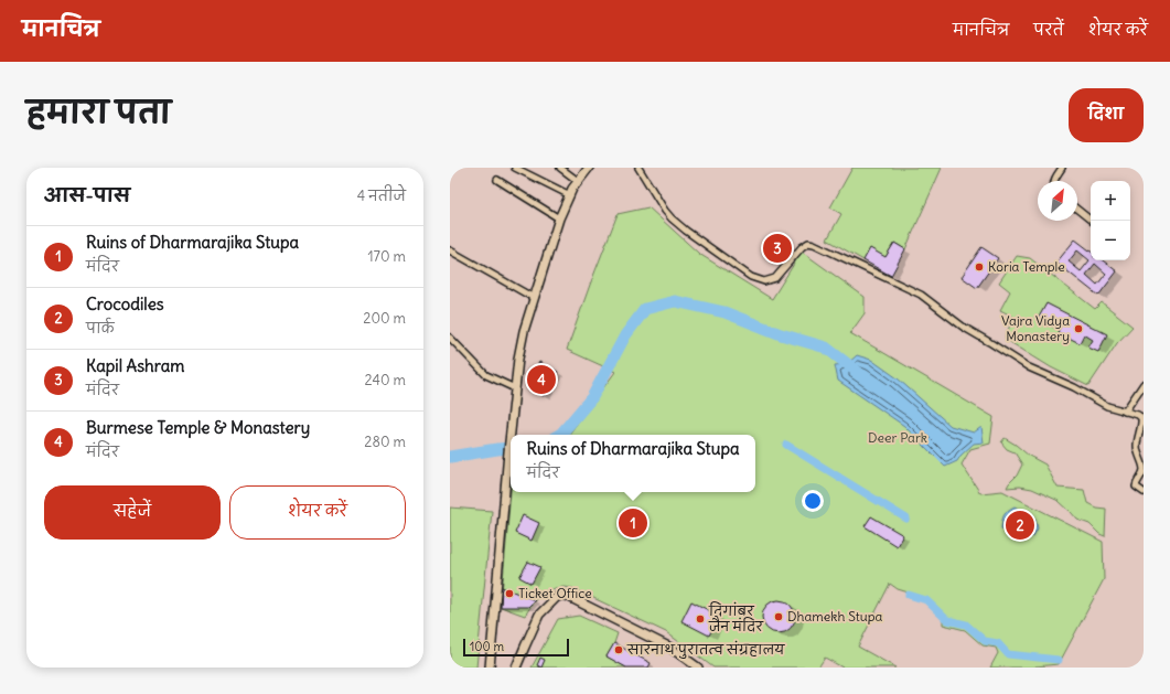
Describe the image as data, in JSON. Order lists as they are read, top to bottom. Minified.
{"parks":["Deer Park"],"places":["Koria Temple","Vajra Vidya Monastery","Ticket Office","Dhamekh Stupa","दिगांबर जैन मंदिर","सारनाथ पुरातत्व संग्रहालय"],"scale_bar":"100 m","north":"top right","page":{"header":"मानचित्र","nav":["मानचित्र","परतें","शेयर करें"],"title":"हमारा पता","buttons":["दिशा",["सहेजें","शेयर करें"]],"heading":["आस-पास","4 नतीजे"],"map_buttons":["+","−"],"list":[{"mark":"1","name":"Ruins of Dharmarajika Stupa","note":"मंदिर","value":"170 m"},{"mark":"2","name":"Crocodiles","note":"पार्क","value":"200 m"},{"mark":"3","name":"Kapil Ashram","note":"मंदिर","value":"240 m"},{"mark":"4","name":"Burmese Temple & Monastery","note":"मंदिर","value":"280 m"}],"pins":["3","4","1","2"],"popup":["Ruins of Dharmarajika Stupa","मंदिर"],"scale":"100 m"}}
